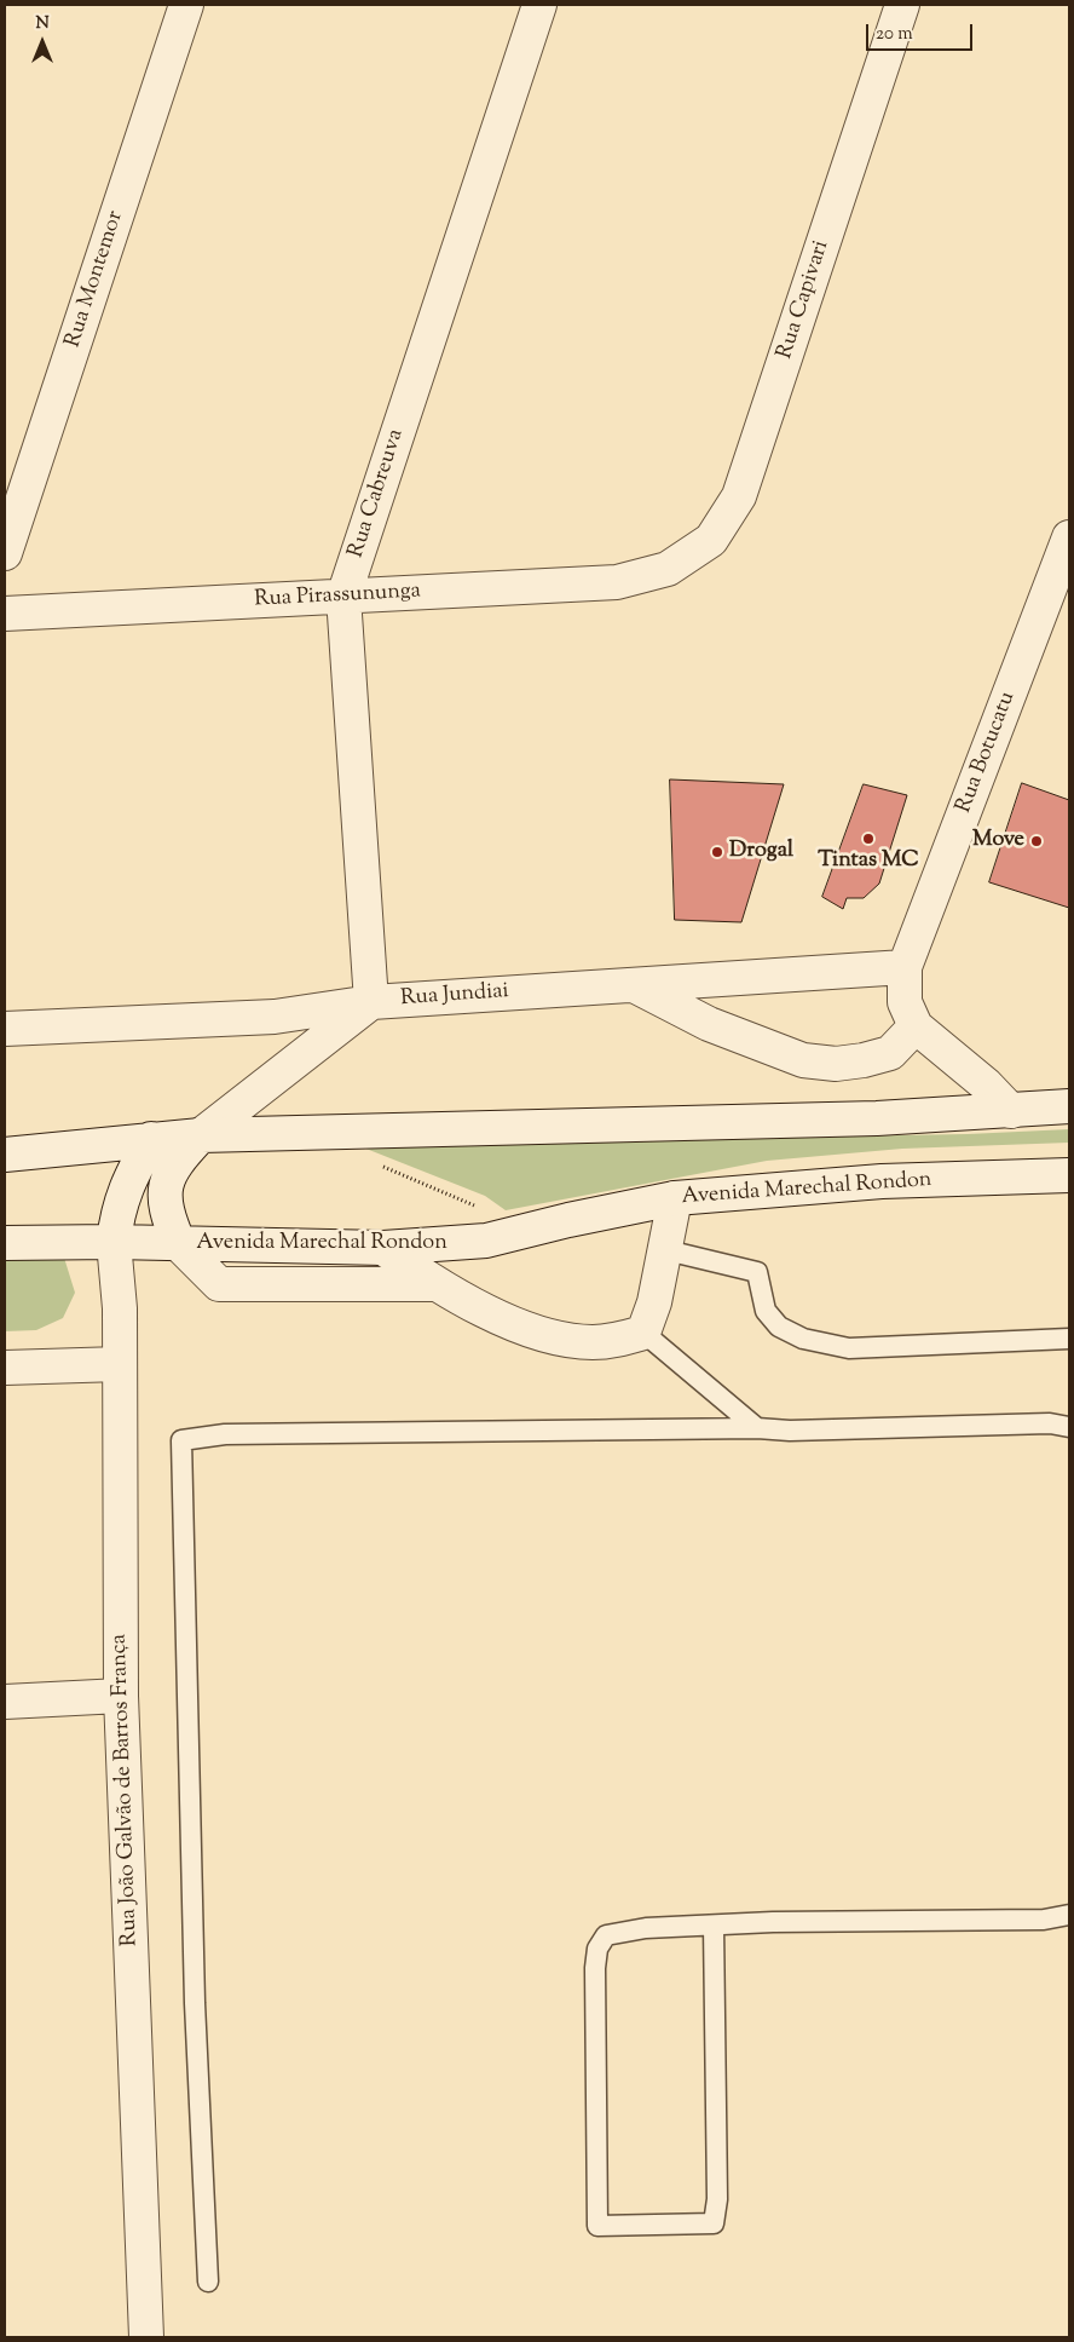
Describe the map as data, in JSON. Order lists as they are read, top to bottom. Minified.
{"streets":{"street":["Rua Montemor","Rua Capivari","Rua Cabreuva","Rua Pirassununga","Rua Botucatu","Rua Jundiai","Avenida Marechal Rondon","Rua João Galvão de Barros França"]},"crossings":[["Rua Capivari","Rua Pirassununga"],["Rua Cabreuva","Rua Pirassununga"],["Rua Cabreuva","Rua Jundiai"],["Rua Botucatu","Rua Jundiai"],["Avenida Marechal Rondon","Rua João Galvão de Barros França"]],"places":["Tintas MC","Move","Drogal"],"scale_bar":"20 m","north":"top"}
